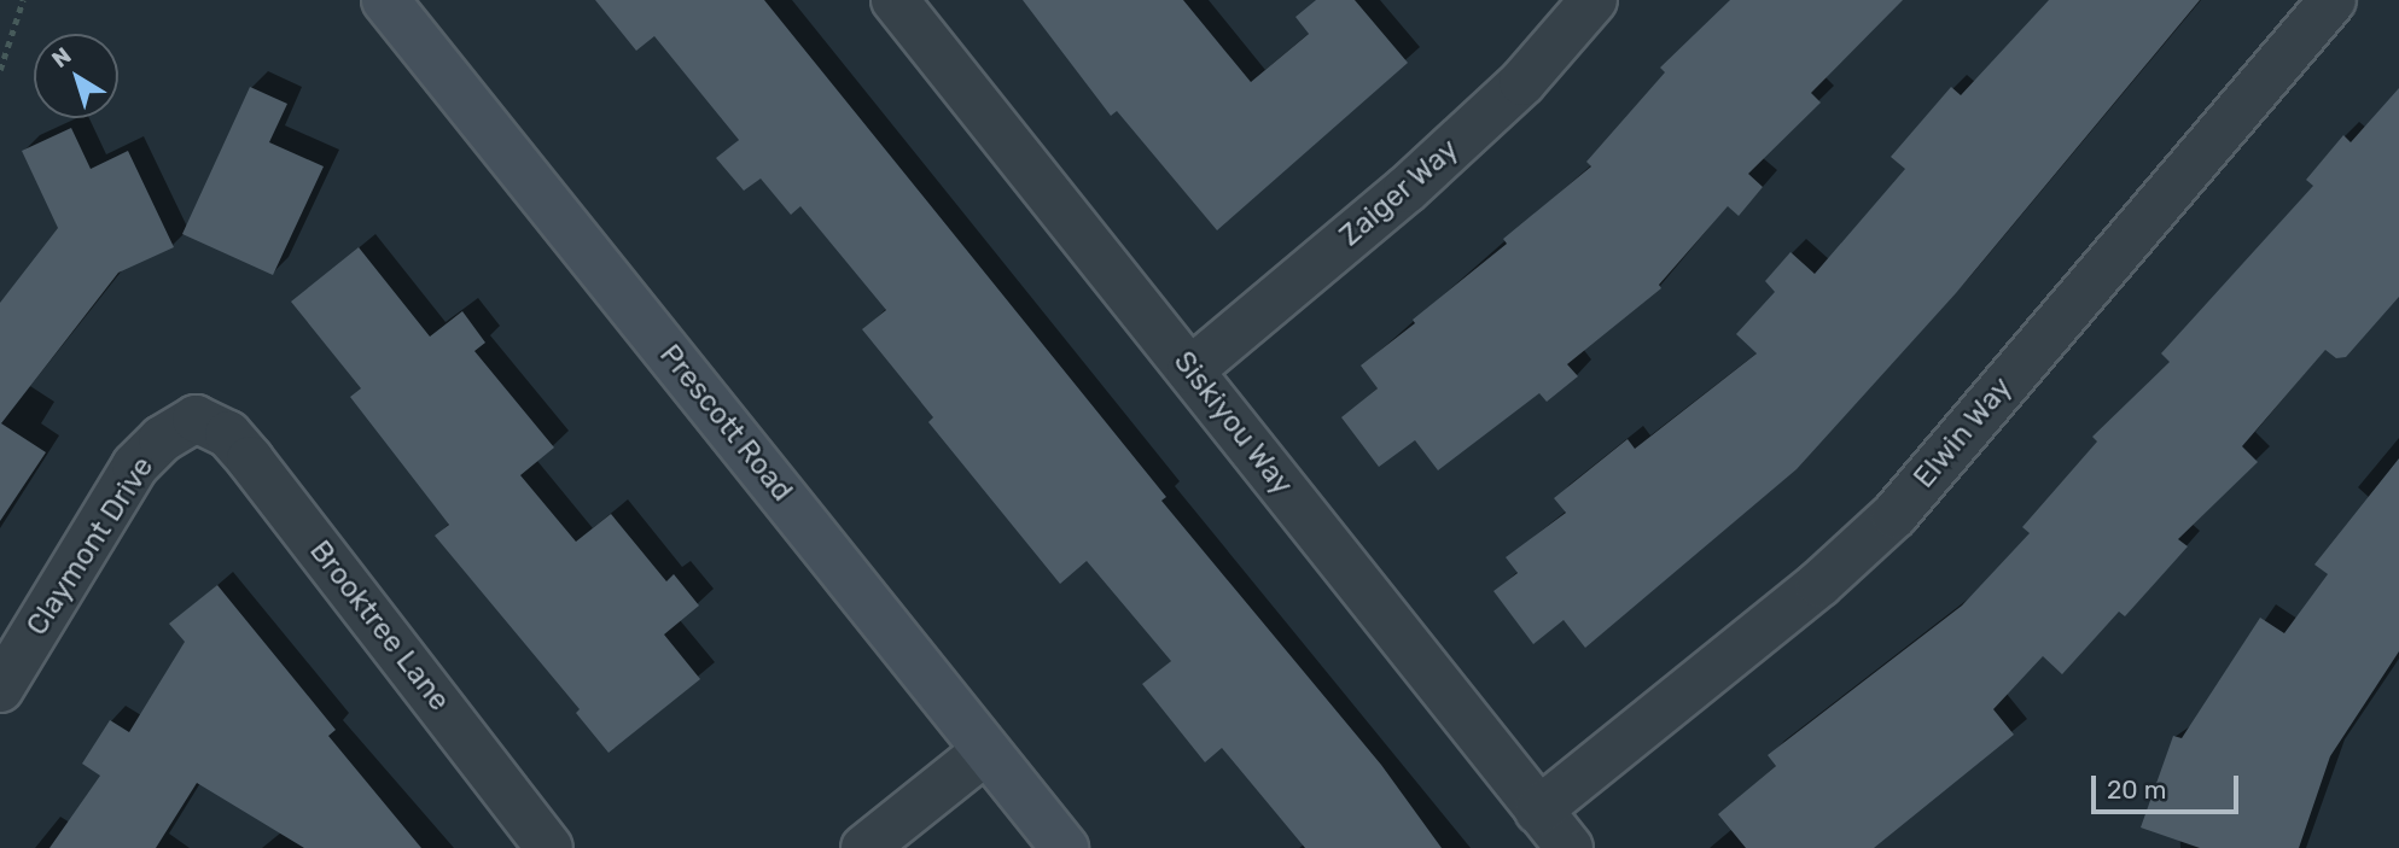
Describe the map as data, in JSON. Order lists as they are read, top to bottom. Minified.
{"streets":{"main road":["Prescott Road"],"street":["Zaiger Way","Siskiyou Way","Elwin Way","Claymont Drive","Brooktree Lane"]},"crossings":[["Zaiger Way","Siskiyou Way"],["Siskiyou Way","Elwin Way"],["Claymont Drive","Brooktree Lane"]],"scale_bar":"20 m","north":"top left"}
